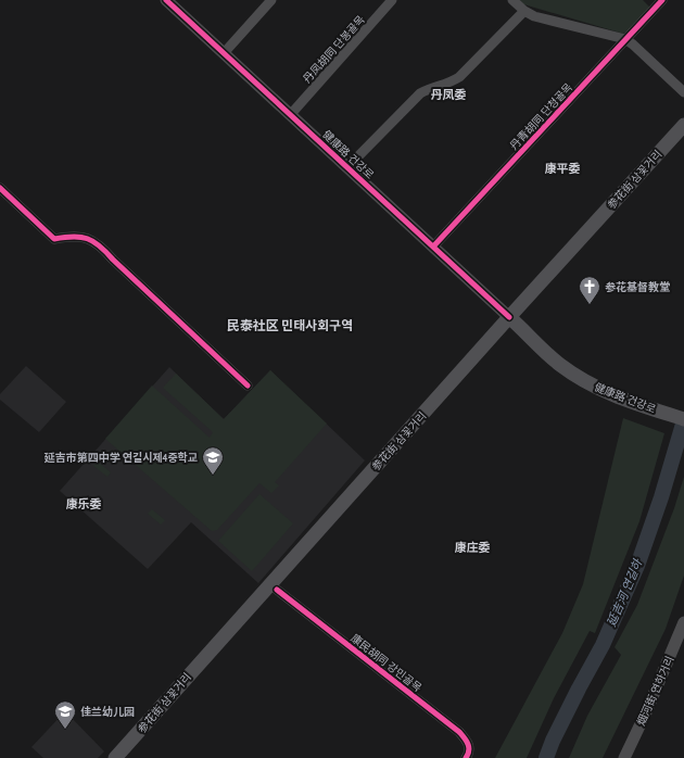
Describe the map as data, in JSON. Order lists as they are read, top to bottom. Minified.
{"streets":{"main road":["健康路 건강로","参花街 삼꽃거리"],"street":["丹凤胡同 단봉골목","丹青胡同 단청골목","康民胡同 강민골목","烟河街 연하거리"]},"crossings":[["丹凤胡同 단봉골목","健康路 건강로"],["丹青胡同 단청골목","健康路 건강로"],["健康路 건강로","参花街 삼꽃거리"],["参花街 삼꽃거리","康民胡同 강민골목"]],"districts":["丹凤委","康平委","民泰社区 민태사회구역","康乐委","康庄委"],"water":["延吉河 연길하"],"places":{"church":["参花基督教堂"],"school or university":["延吉市第四中学 연길시제4중학교","佳兰幼儿园"]}}
